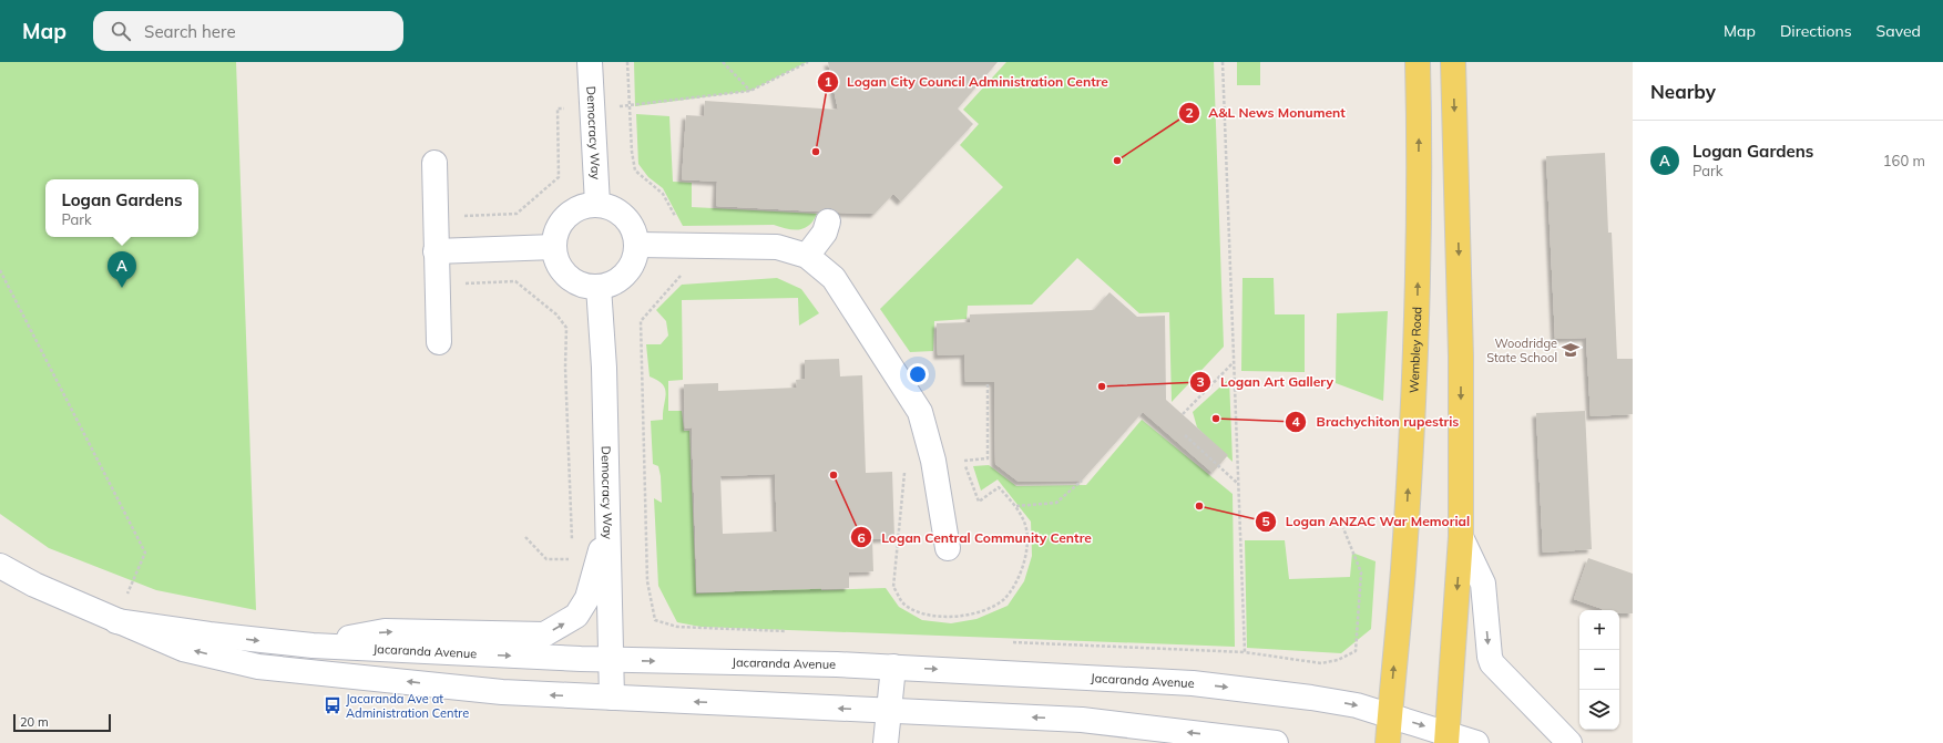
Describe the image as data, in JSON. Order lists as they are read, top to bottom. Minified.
{"streets":{"main road":["Wembley Road"],"street":["Democracy Way","Jacaranda Avenue"]},"crossings":[["Democracy Way","Jacaranda Avenue"],["Wembley Road","Jacaranda Avenue"]],"places":{"other":["Logan City Council Administration Centre","A&L News Monument","Logan Art Gallery","Brachychiton rupestris","Logan Central Community Centre","Logan ANZAC War Memorial"],"school or university":["Woodridge State School"],"bus stop":["Jacaranda Ave at Administration Centre"]},"scale_bar":"20 m","page":{"header":"Map","search":"Search here","nav":["Map","Directions","Saved"],"heading":"Nearby","list":[{"mark":"A","name":"Logan Gardens","note":"Park","value":"160 m"}],"popup":["Logan Gardens","Park"],"pins":"A","map_buttons":["+","−"],"scale":"20 m"}}
